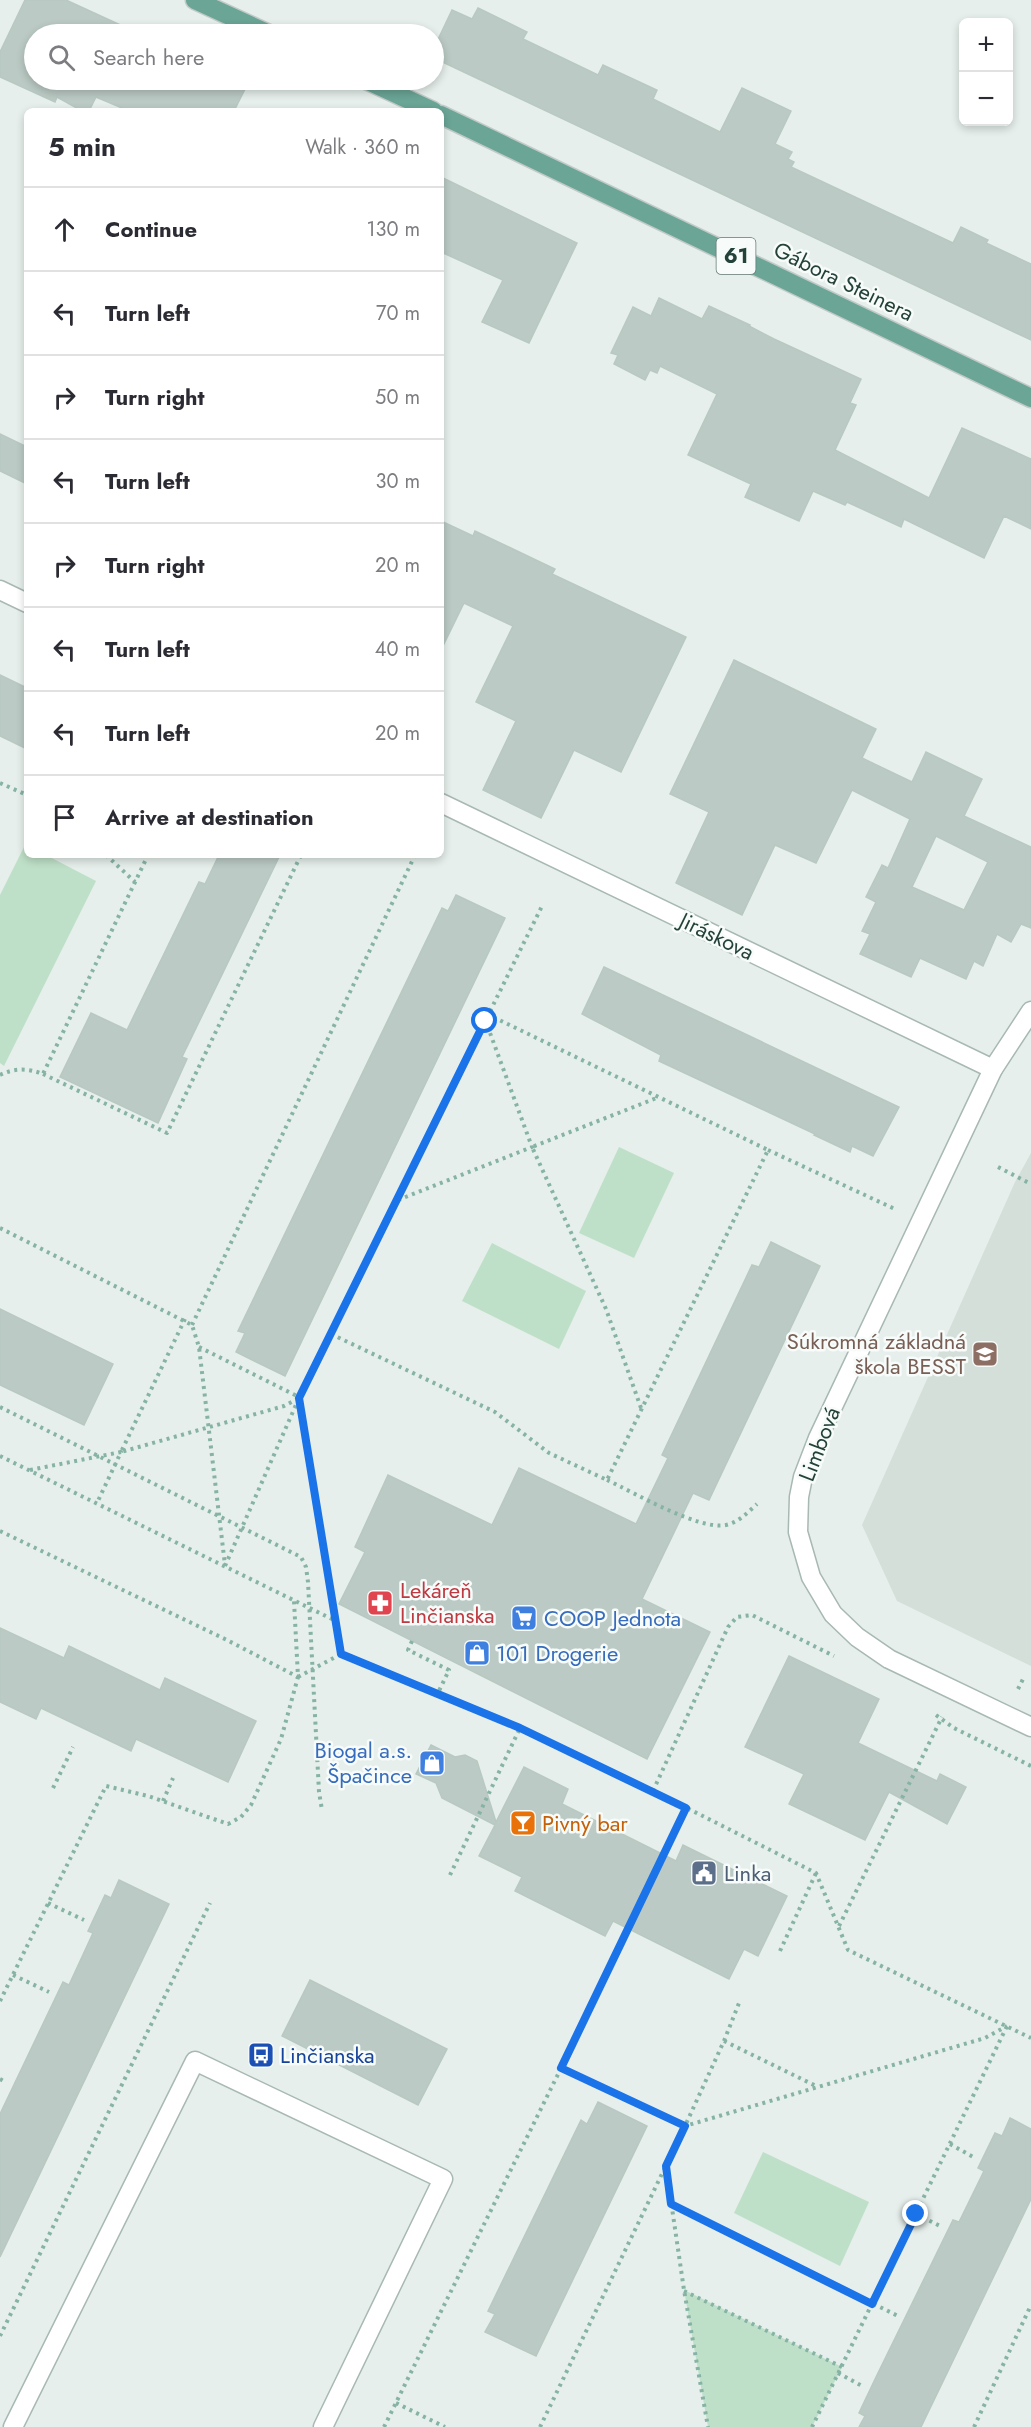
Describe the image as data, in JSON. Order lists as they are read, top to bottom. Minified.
{"streets":{"main road":["61","Gábora Steinera"],"street":["Jiráskova","Limbová"]},"crossings":[["Jiráskova","Limbová"]],"places":{"school or university":["Súkromná základná škola BESST"],"pharmacy":["Lekáreň Linčianska"],"supermarket":["COOP Jednota"],"shop":["101 Drogerie","Biogal a.s. Špačince"],"bar":["Pivný bar"],"public building":["Linka"],"bus stop":["Linčianska"]},"page":{"map_buttons":["+","−"],"search":"Search here","heading":["5 min","Walk · 360 m"],"list":[["Continue","130 m"],["Turn left","70 m"],["Turn right","50 m"],["Turn left","30 m"],["Turn right","20 m"],["Turn left","40 m"],["Turn left","20 m"],"Arrive at destination"]}}
